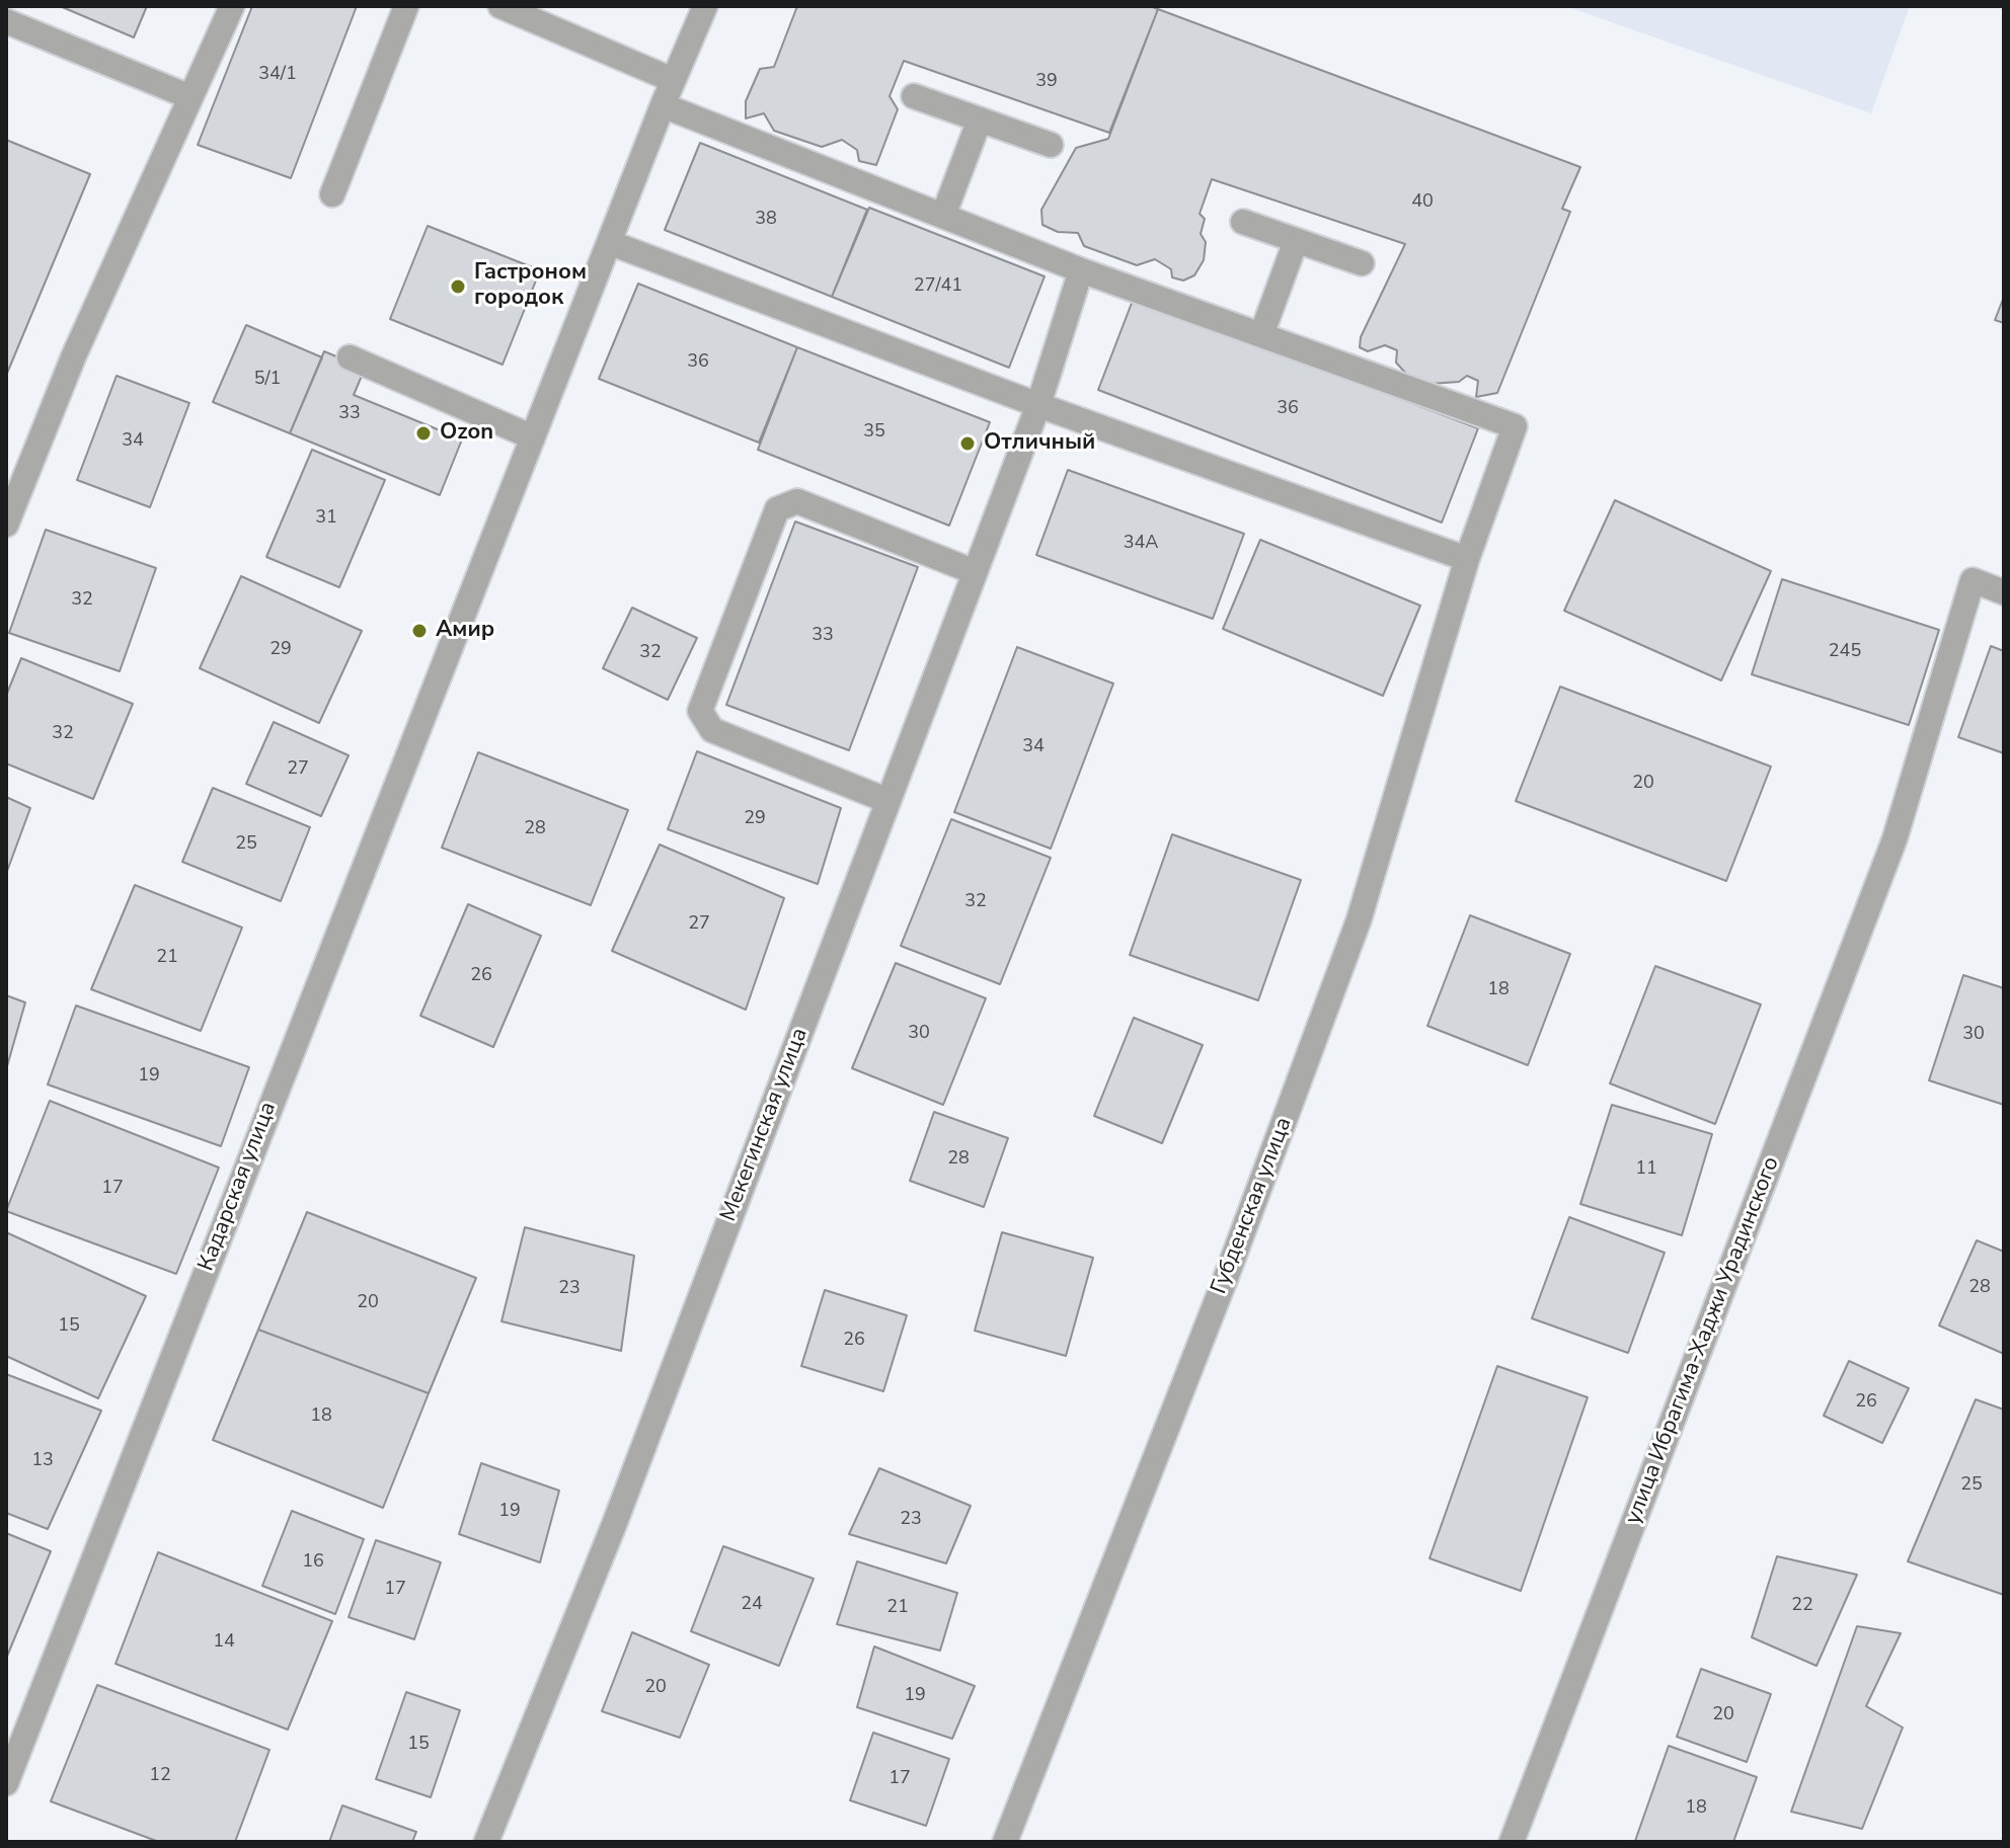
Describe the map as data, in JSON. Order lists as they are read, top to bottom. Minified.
{"streets":{"street":["Мекегинская улица","Кадарская улица","Губденская улица","улица Ибрагима-Хаджи Урадинского"]},"places":["Гастроном городок","Ozon","Отличный","Амир"],"house_numbers":["34/1","39","40","38","27/41","36","5/1","36","33","35","34","31","34А","32","33","29","245","32","32","34","27","20","29","28","25","32","27","21","26","18","30","30","19","28","11","17","28","23","20","15","26","26","18","13","25","19","23","16","17","24","22","21","14","20","19","20","15","12","17","18"]}
